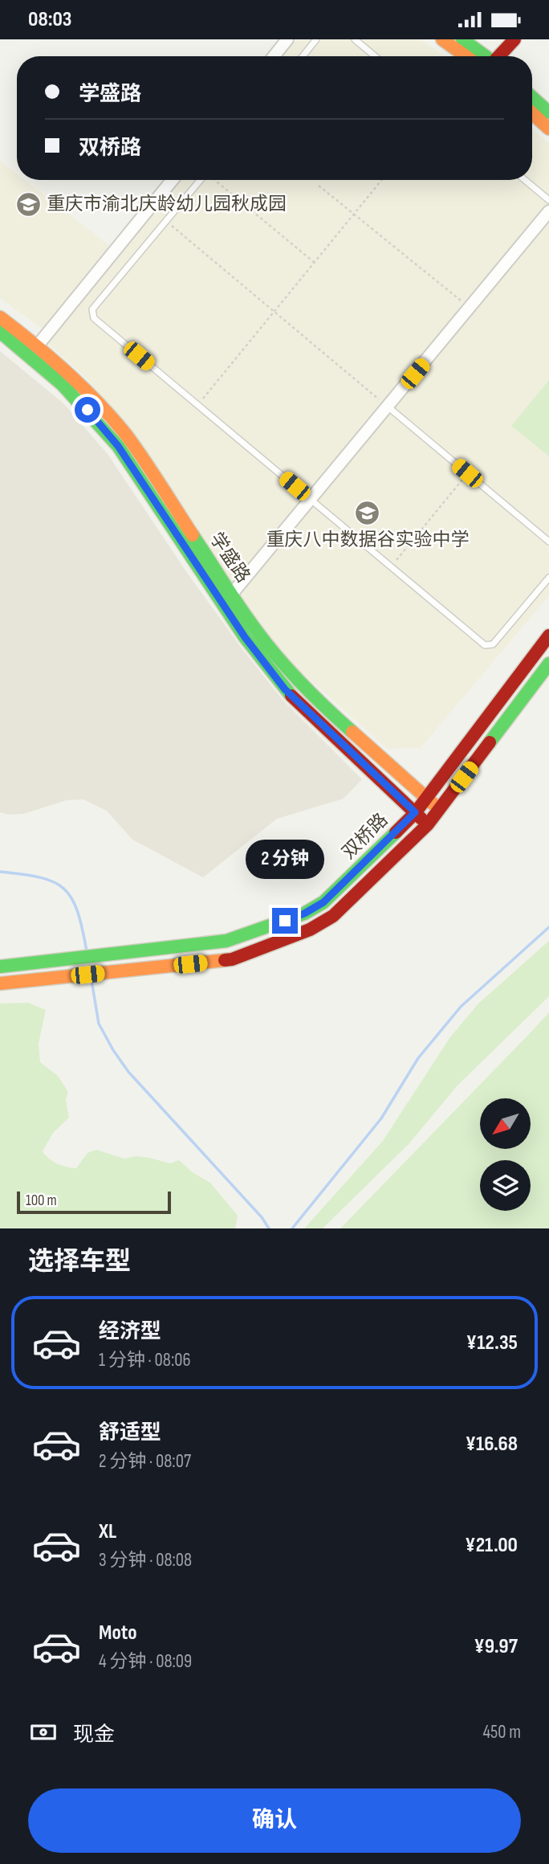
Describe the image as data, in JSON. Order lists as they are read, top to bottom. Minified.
{"streets":{"main road":["学盛路","双桥路"]},"crossings":[["学盛路","双桥路"]],"places":{"school or university":["重庆市渝北庆龄幼儿园秋成园","重庆八中数据谷实验中学"]},"scale_bar":"100 m","north":"bottom left","page":{"status":"08:03","banner":["学盛路","双桥路"],"bubble":"2 分钟","scale":"100 m","heading":"选择车型","list":[{"name":"经济型","note":"1 分钟 · 08:06","value":"¥12.35"},{"name":"舒适型","note":"2 分钟 · 08:07","value":"¥16.68"},{"name":"XL","note":"3 分钟 · 08:08","value":"¥21.00"},{"name":"Moto","note":"4 分钟 · 08:09","value":"¥9.97"}],"pay":["现金","450 m"],"buttons":"确认"}}
